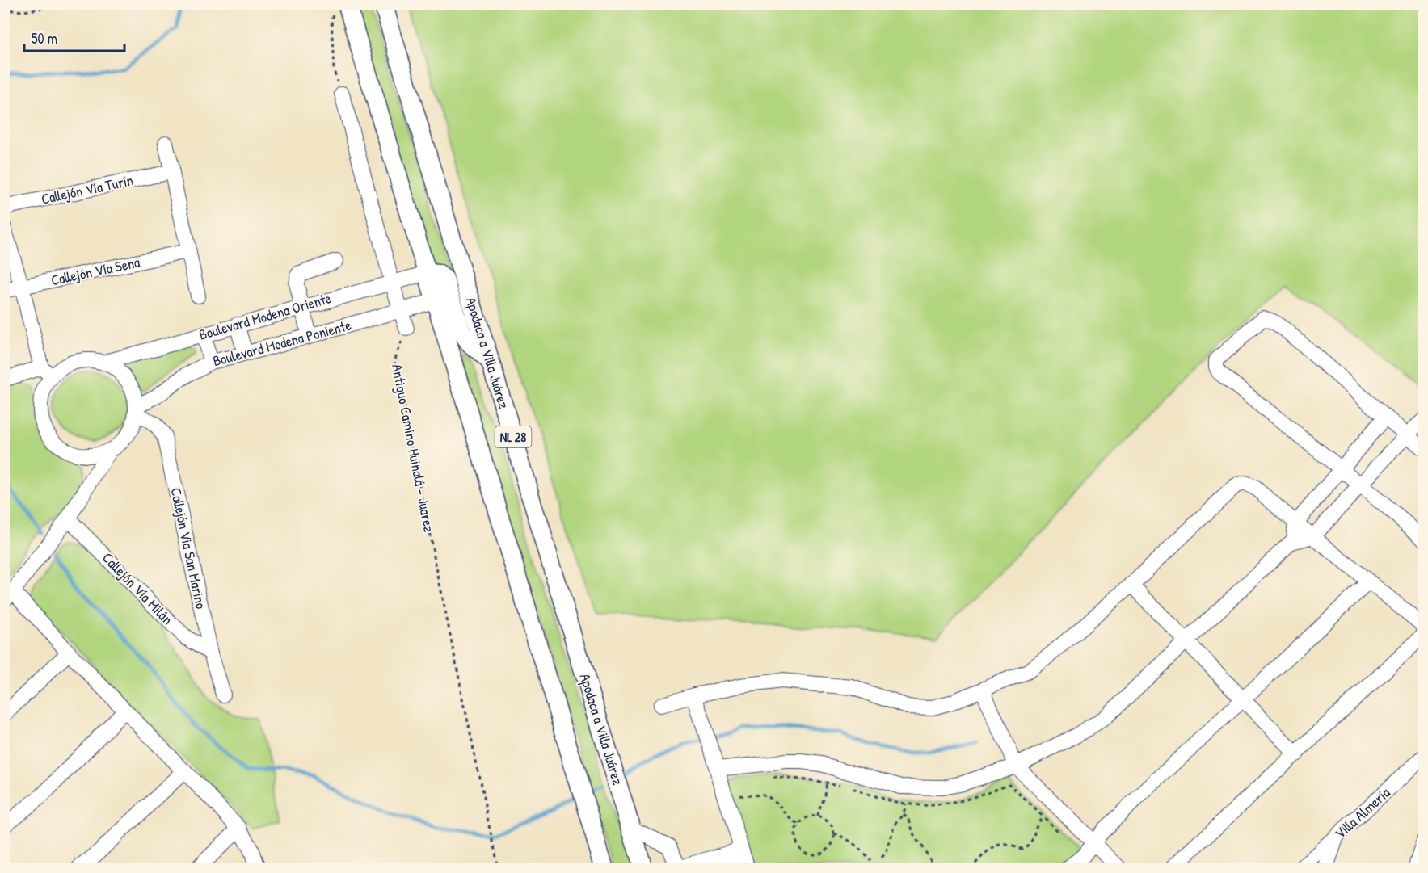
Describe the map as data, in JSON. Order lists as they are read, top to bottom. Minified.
{"streets":{"main road":["Apodaca a Villa Juárez","NL 28"],"street":["Callejón Vía Turín","Callejón Vía Sena","Boulevard Modena Oriente","Boulevard Modena Poniente","Callejón Via San Marino","Callejón Vía Milán","Villa Almería"],"path":["Antiguo Camino Huinalá - Juarez"]},"crossings":[["Boulevard Modena Oriente","Boulevard Modena Poniente"],["Boulevard Modena Oriente","NL 28"],["Boulevard Modena Oriente","Callejón Via San Marino"],["Boulevard Modena Poniente","NL 28"],["Boulevard Modena Poniente","Callejón Via San Marino"],["Callejón Via San Marino","Callejón Vía Milán"]],"scale_bar":"50 m"}
